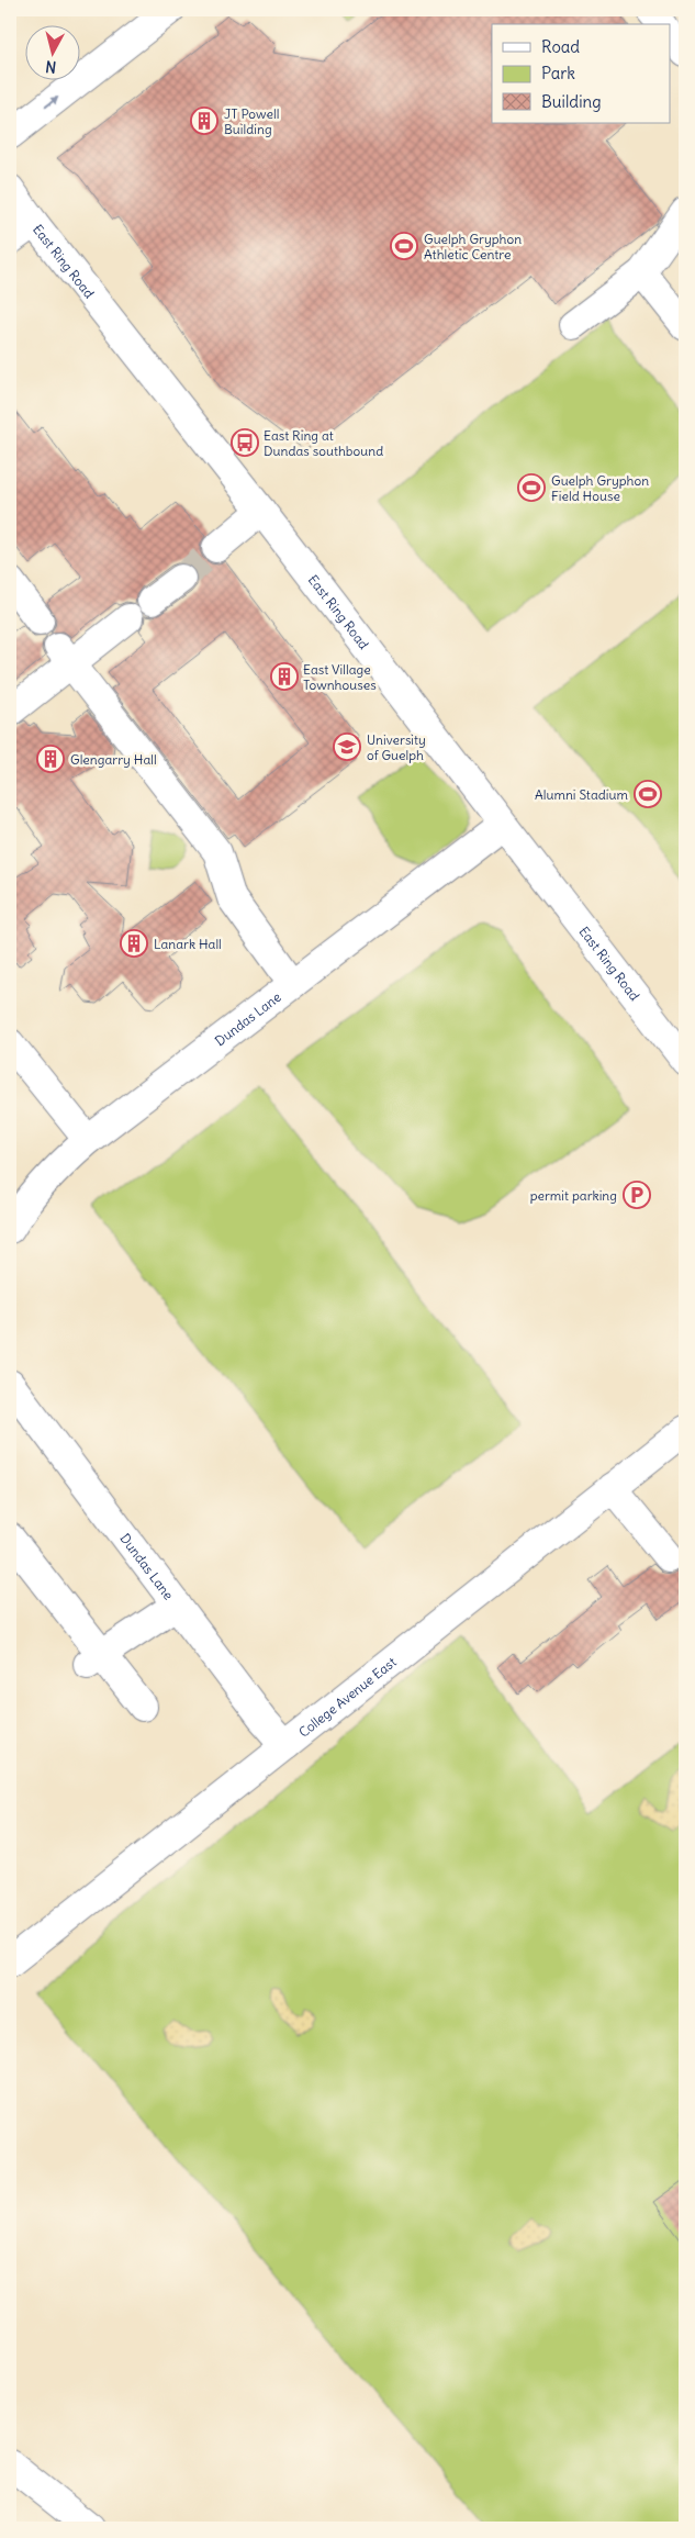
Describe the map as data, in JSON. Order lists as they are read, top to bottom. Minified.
{"streets":{"street":["East Ring Road","Dundas Lane","College Avenue East"]},"crossings":[["East Ring Road","Dundas Lane"],["Dundas Lane","College Avenue East"]],"places":{"building":["JT Powell Building","East Village Townhouses","Glengarry Hall","Lanark Hall"],"sports":["Guelph Gryphon Athletic Centre","Guelph Gryphon Field House","Alumni Stadium"],"bus stop":["East Ring at Dundas southbound"],"school or university":["University of Guelph"],"parking":["permit parking"]},"legend":["Road","Park","Building"],"north":"bottom"}
